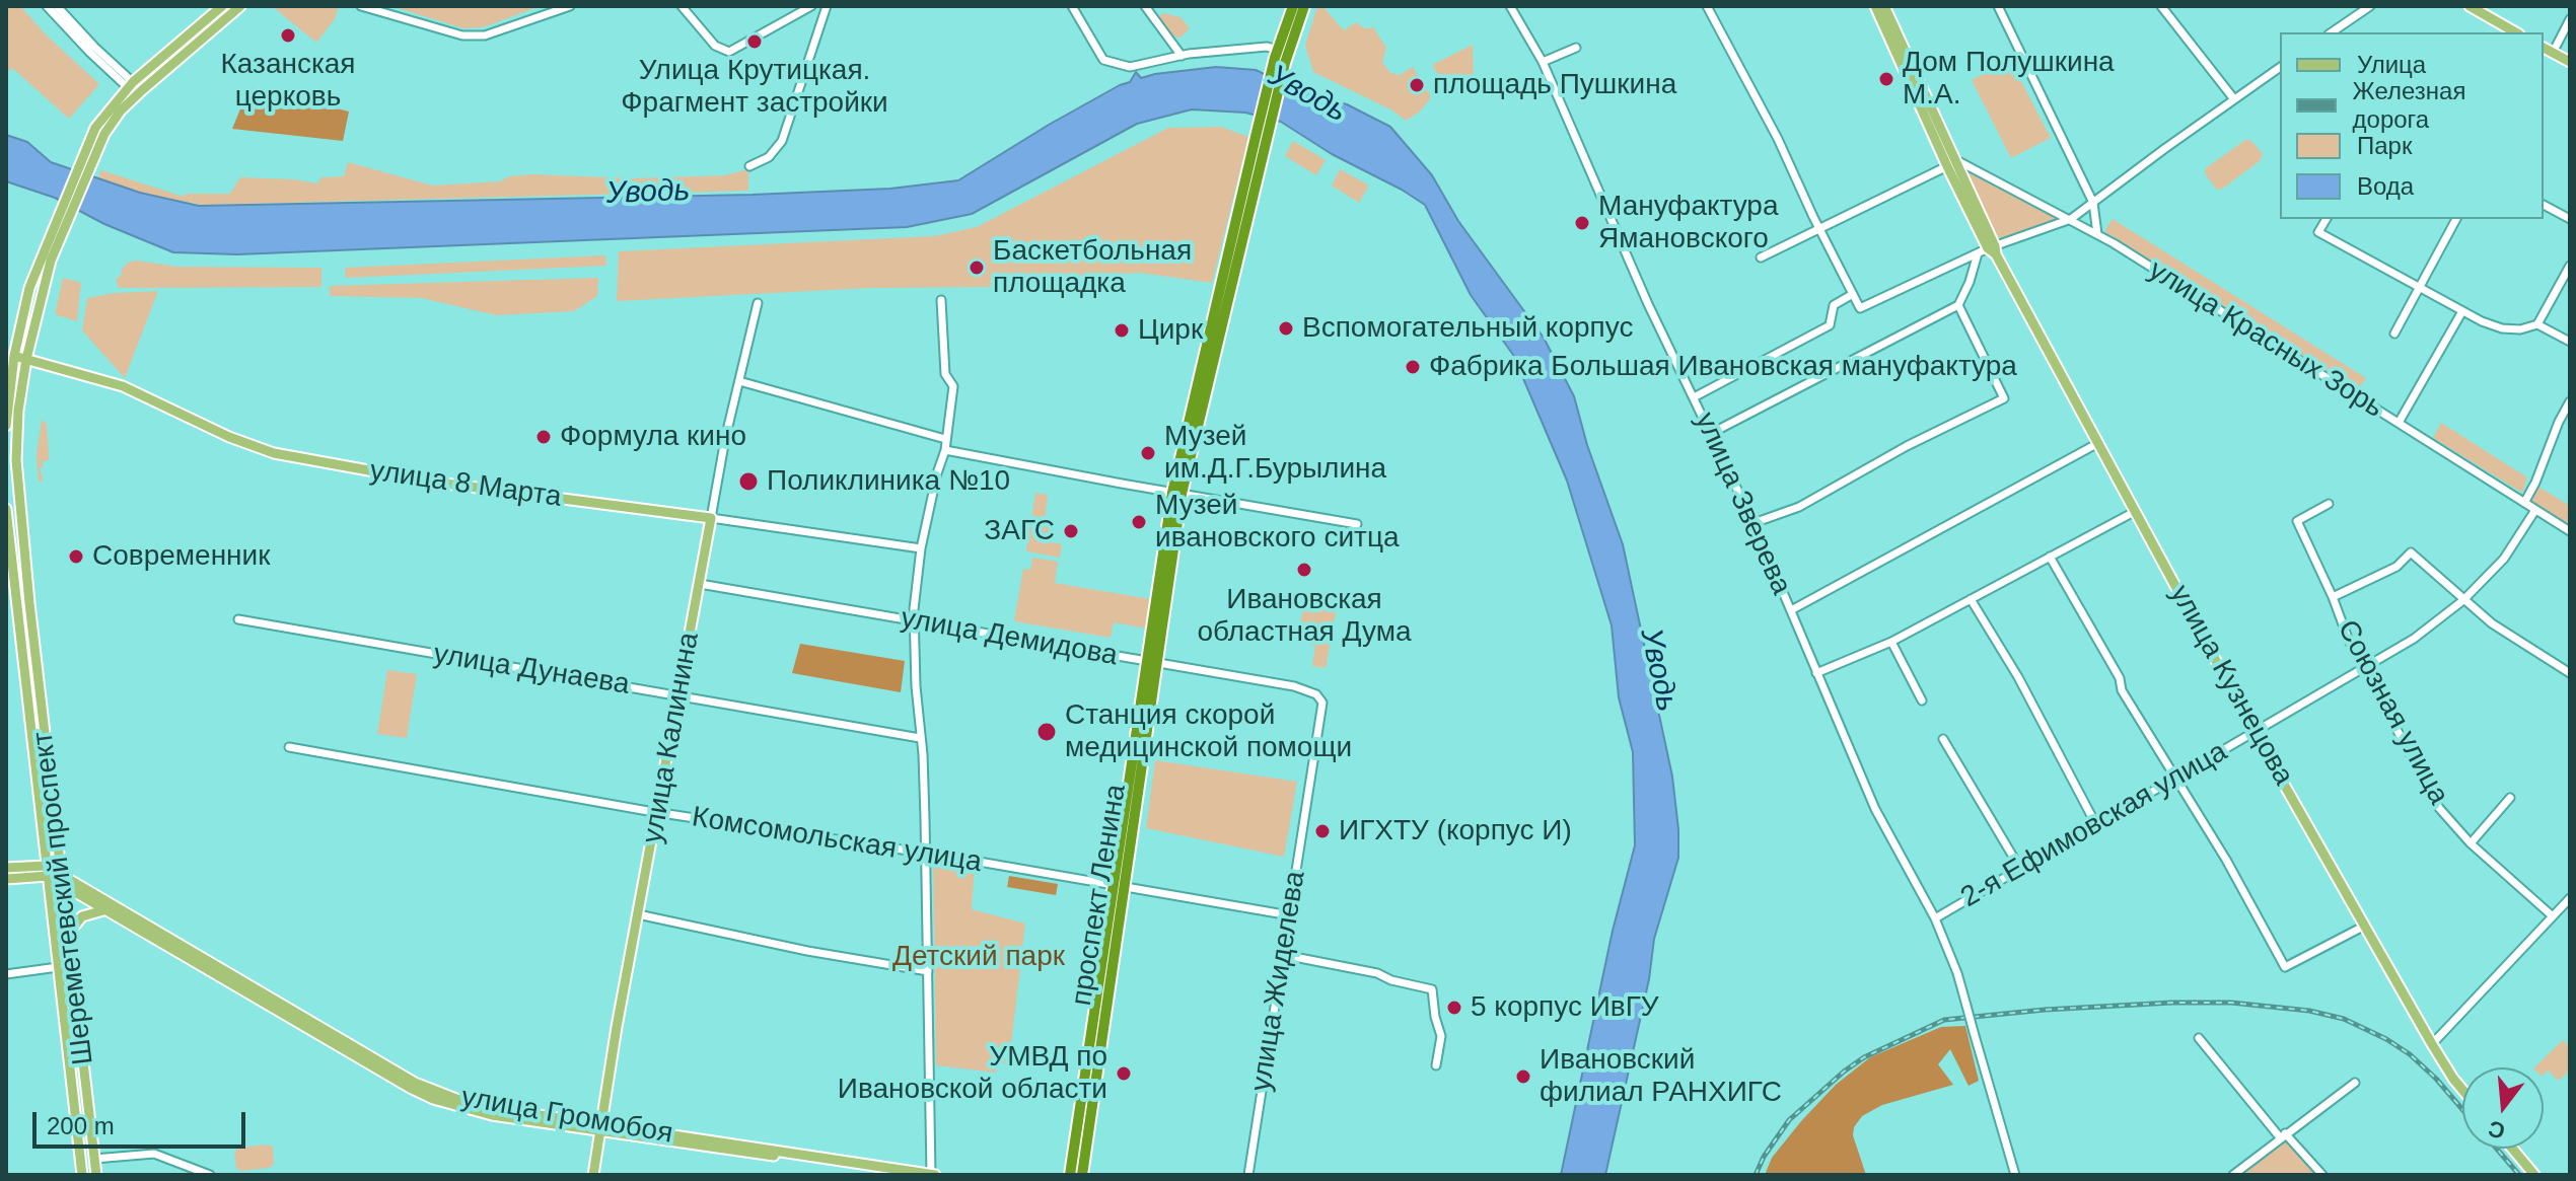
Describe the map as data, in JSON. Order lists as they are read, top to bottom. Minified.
{"streets":{"highway":["проспект Ленина"],"main road":["улица 8 Марта","улица Кузнецова","улица Калинина","Шереметевский проспект","улица Громобоя"],"street":["улица Красных Зорь","улица Зверева","улица Демидова","улица Дунаева","Союзная улица","2-я Ефимовская улица","Комсомольская улица","улица Жиделева"]},"crossings":[["улица Красных Зорь","улица Кузнецова"],["улица Красных Зорь","2-я Ефимовская улица"],["улица 8 Марта","улица Калинина"],["улица 8 Марта","Шереметевский проспект"],["улица Зверева","2-я Ефимовская улица"],["улица Демидова","улица Калинина"],["улица Демидова","проспект Ленина"],["улица Демидова","улица Жиделева"],["улица Дунаева","улица Калинина"],["улица Кузнецова","2-я Ефимовская улица"],["Союзная улица","2-я Ефимовская улица"],["улица Калинина","Комсомольская улица"],["улица Калинина","улица Громобоя"],["Комсомольская улица","проспект Ленина"],["Комсомольская улица","улица Жиделева"],["Шереметевский проспект","улица Громобоя"]],"water":["Уводь"],"parks":["Детский парк"],"places":["Казанская церковь","Улица Крутицкая. Фрагмент застройки","Дом Полушкина М.А.","площадь Пушкина","Мануфактура Ямановского","Баскетбольная площадка","Вспомогательный корпус","Цирк","Фабрика Большая Ивановская мануфактура","Формула кино","Музей им.Д.Г.Бурылина","Поликлиника №10","Музей ивановского ситца","ЗАГС","Современник","Ивановская областная Дума","Станция скорой медицинской помощи","ИГХТУ (корпус И)","5 корпус ИвГУ","УМВД по Ивановской области","Ивановский филиал РАНХИГС"],"legend":["Улица","Железная дорога","Парк","Вода"],"scale_bar":"200 m","north":"bottom"}
